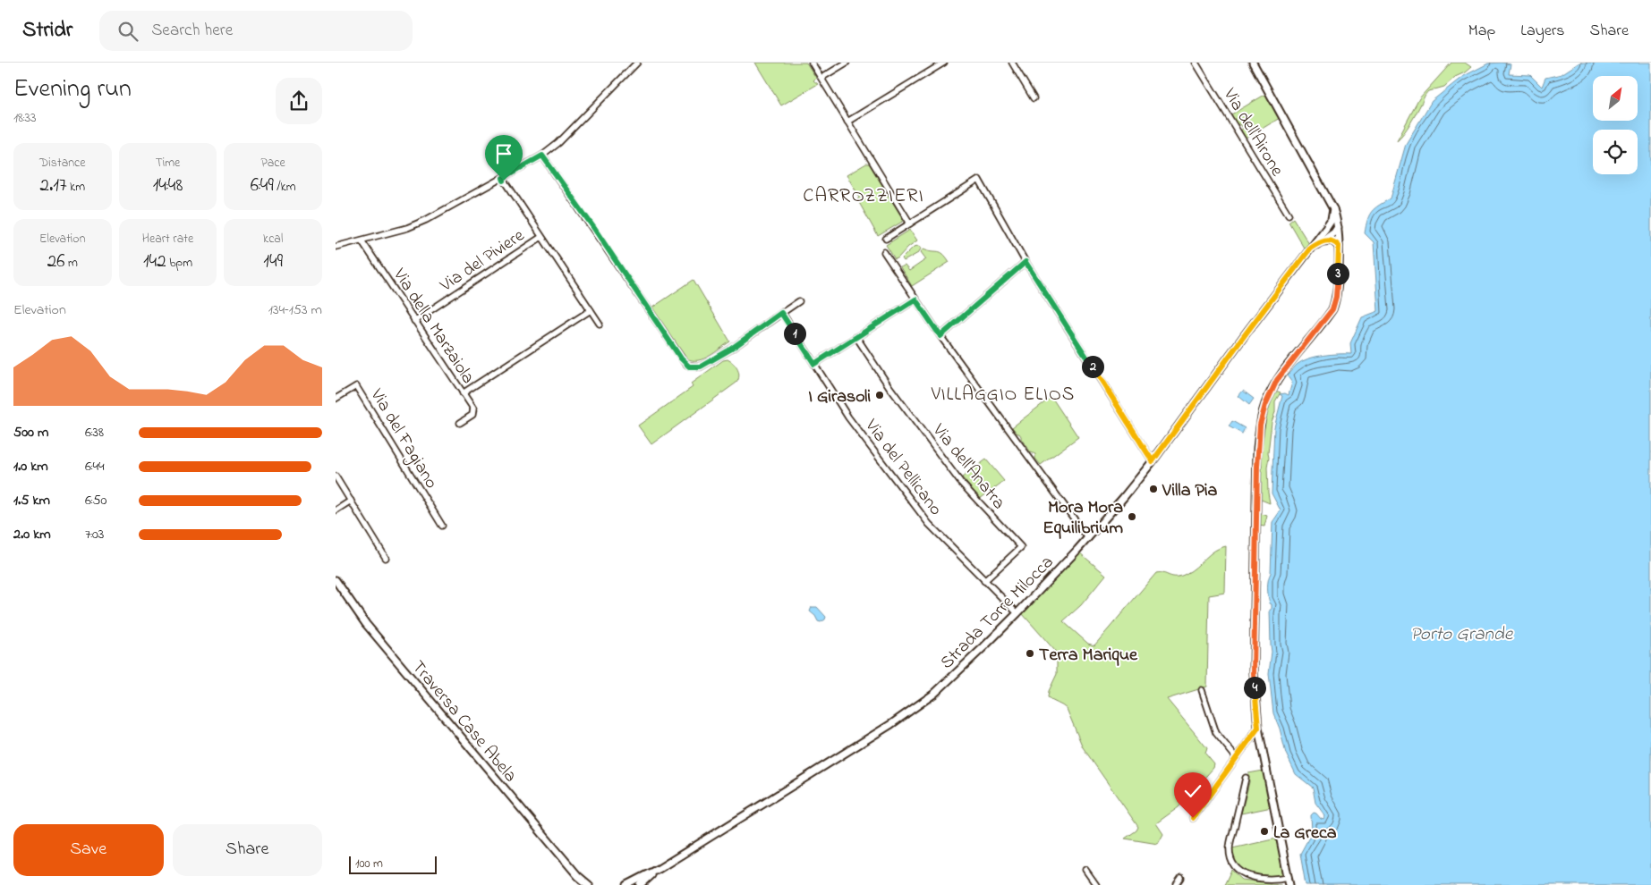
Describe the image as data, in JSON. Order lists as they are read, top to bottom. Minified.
{"streets":{"street":["Via dell'Airone","Via del Piviere","Via della Marzaiola","Via del Fagiano","Via dell'Anatra","Via del Pellicano","Strada Torre Milocca","Traversa Case Abela"]},"crossings":[["Via del Piviere","Via della Marzaiola"],["Via dell'Anatra","Via del Pellicano"],["Via del Pellicano","Strada Torre Milocca"]],"districts":["CARROZZIERI","VILLAGGIO ELIOS"],"water":["Porto Grande"],"places":["I Girasoli","Villa Pia","Mora Mora Equilibrium","Terra Marique","La Greca"],"scale_bar":"100 m","north":"top right","page":{"header":"Stridr","search":"Search here","nav":["Map","Layers","Share"],"heading":["Evening run","18:33"],"stats":[["Distance","2.17 km"],["Time","14:48"],["Pace","6:49 /km"],["Elevation","26 m"],["Heart rate","142 bpm"],["kcal","149"]],"pins":["3","1","2","4"],"chart":["Elevation","134–153 m"],"list":[{"name":"500 m","note":"6:38"},{"name":"1.0 km","note":"6:44"},{"name":"1.5 km","note":"6:50"},{"name":"2.0 km","note":"7:03"}],"buttons":["Save","Share"],"scale":"100 m"}}
